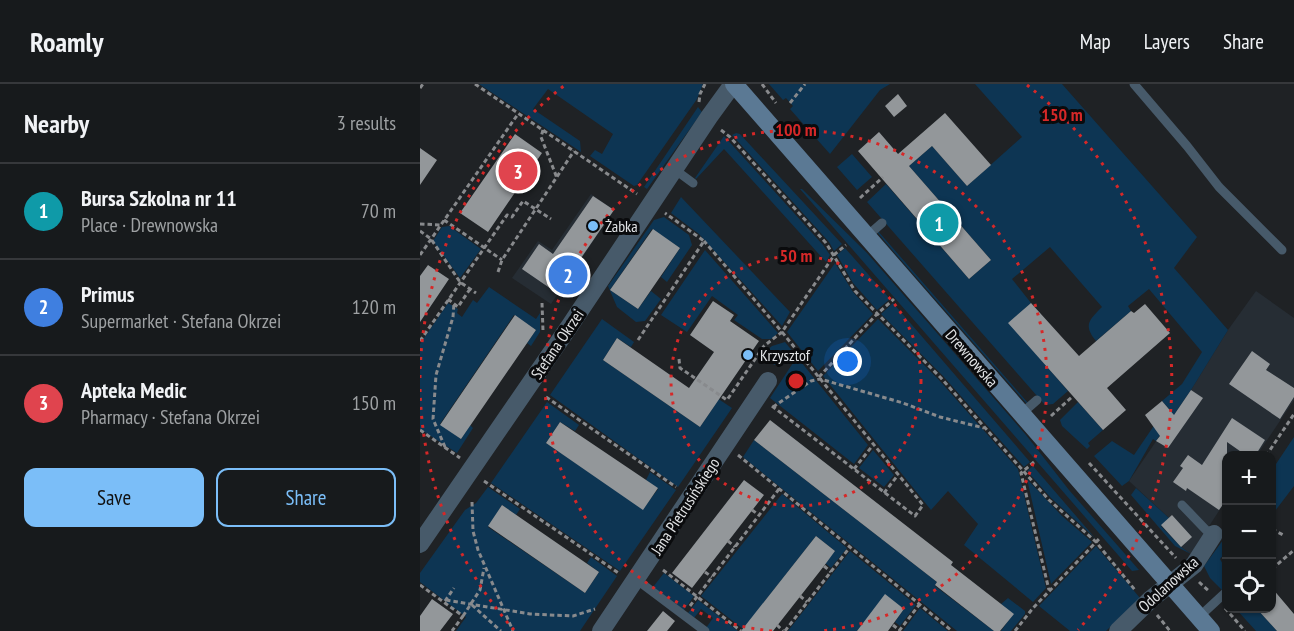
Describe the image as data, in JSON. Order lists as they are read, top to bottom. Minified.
{"streets":{"main road":["Drewnowska"],"street":["Stefana Okrzei","Jana Pietrusińskiego","Odolanowska"]},"crossings":[["Stefana Okrzei","Drewnowska"],["Drewnowska","Odolanowska"]],"places":["Żabka","Krzysztof"],"page":{"header":"Roamly","nav":["Map","Layers","Share"],"heading":["Nearby","3 results"],"pins":["3","1","2"],"list":[{"mark":"1","name":"Bursa Szkolna nr 11","note":"Place · Drewnowska","value":"70 m"},{"mark":"2","name":"Primus","note":"Supermarket · Stefana Okrzei","value":"120 m"},{"mark":"3","name":"Apteka Medic","note":"Pharmacy · Stefana Okrzei","value":"150 m"}],"buttons":["Save","Share"],"map_buttons":["+","−"]},"rings":["150 m","100 m","50 m"]}
